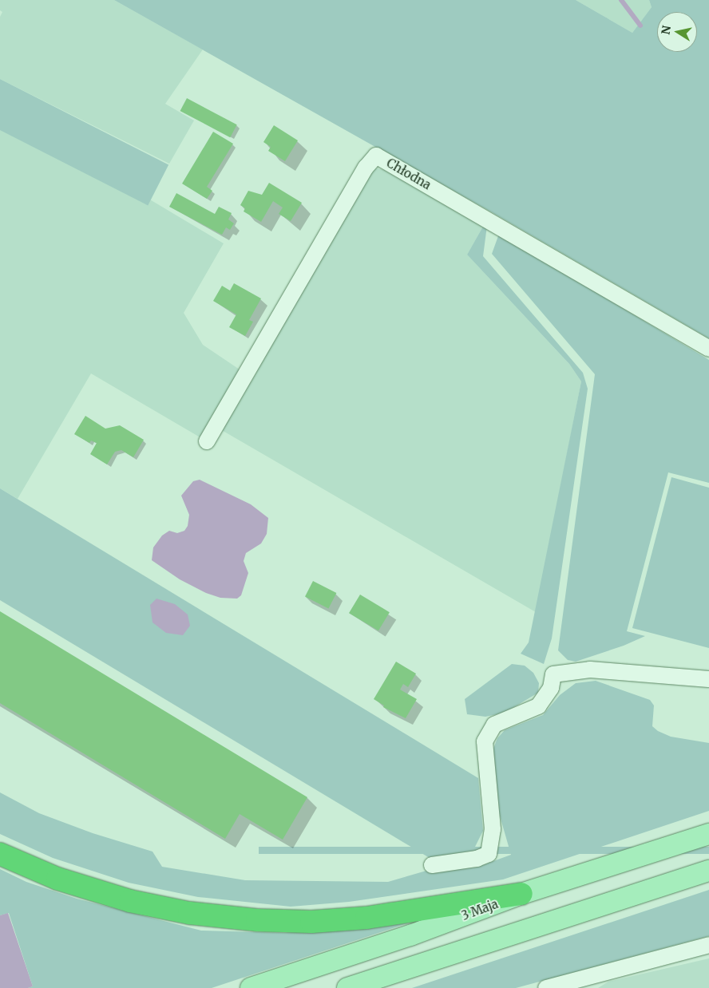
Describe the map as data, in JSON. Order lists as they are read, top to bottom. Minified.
{"streets":{"main road":["3 Maja"],"street":["Chłodna"]},"north":"left"}
